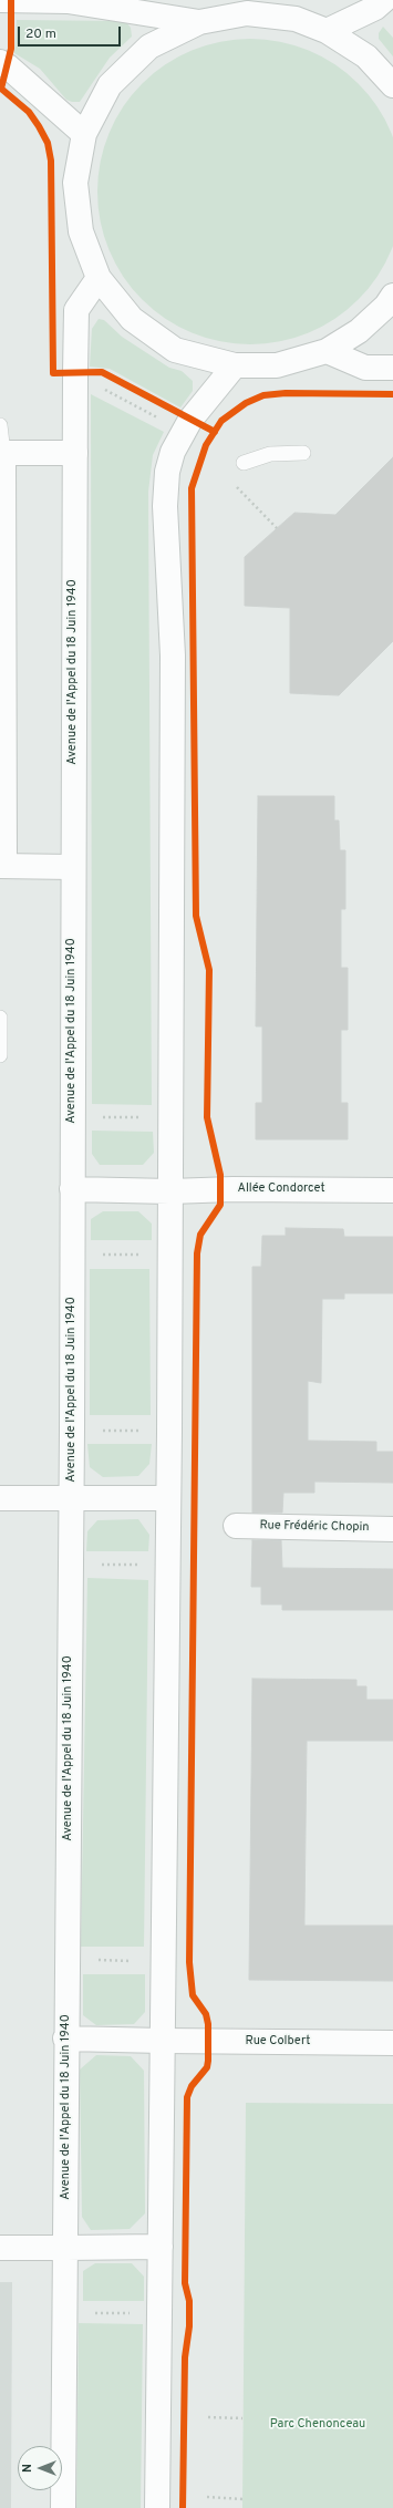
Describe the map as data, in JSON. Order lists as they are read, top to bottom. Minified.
{"streets":{"street":["Avenue de l'Appel du 18 Juin 1940","Allée Condorcet","Rue Frédéric Chopin","Rue Colbert"]},"crossings":[["Avenue de l'Appel du 18 Juin 1940","Allée Condorcet"],["Avenue de l'Appel du 18 Juin 1940","Rue Colbert"]],"parks":["Parc Chenonceau"],"scale_bar":"20 m","north":"left"}
